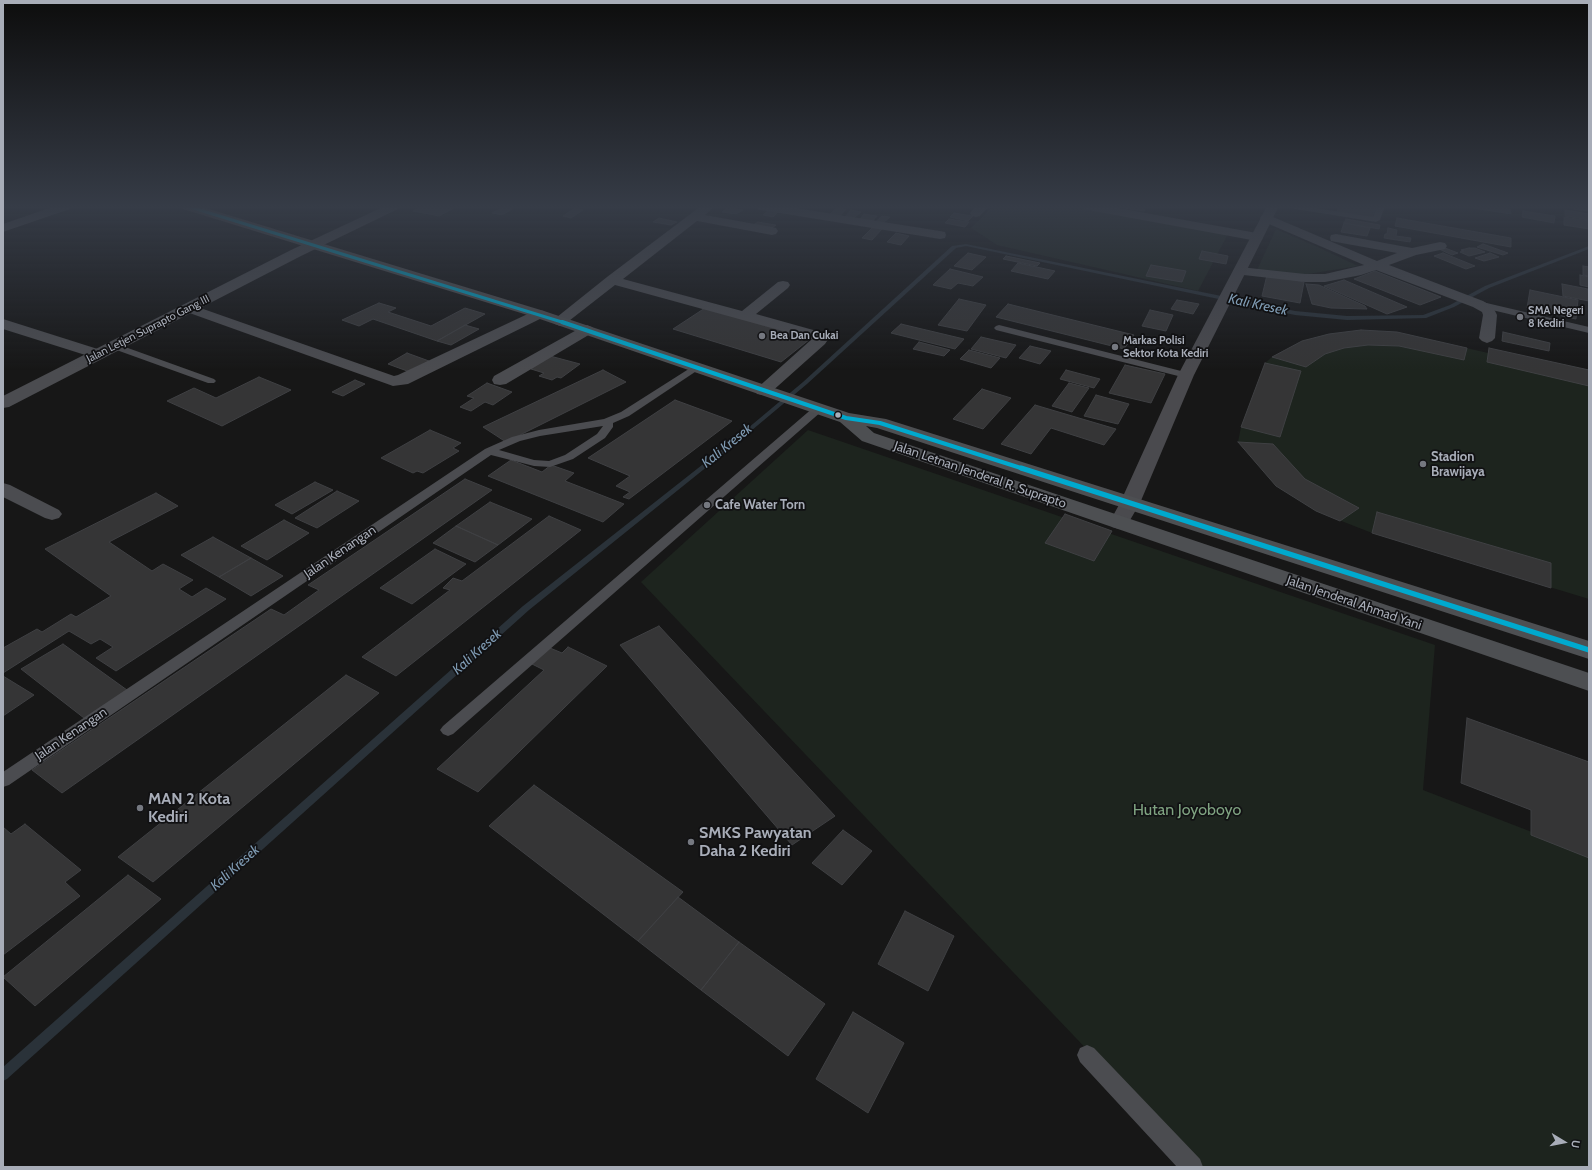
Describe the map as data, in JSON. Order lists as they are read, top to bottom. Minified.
{"streets":{"main road":["Jalan Letnan Jenderal R. Suprapto","Jalan Jenderal Ahmad Yani"],"street":["Jalan Letjen Suprapto Gang III"],"lane":["Jalan Kenangan"]},"crossings":[["Jalan Letnan Jenderal R. Suprapto","Jalan Kenangan"],["Jalan Letnan Jenderal R. Suprapto","Jalan Jenderal Ahmad Yani"]],"water":["Kali Kresek"],"parks":["Hutan Joyoboyo"],"places":["SMA Negeri 8 Kediri","Bea Dan Cukai","Markas Polisi Sektor Kota Kediri","Stadion Brawijaya","Cafe Water Torn","MAN 2 Kota Kediri","SMKS Pawyatan Daha 2 Kediri"],"north":"right"}
